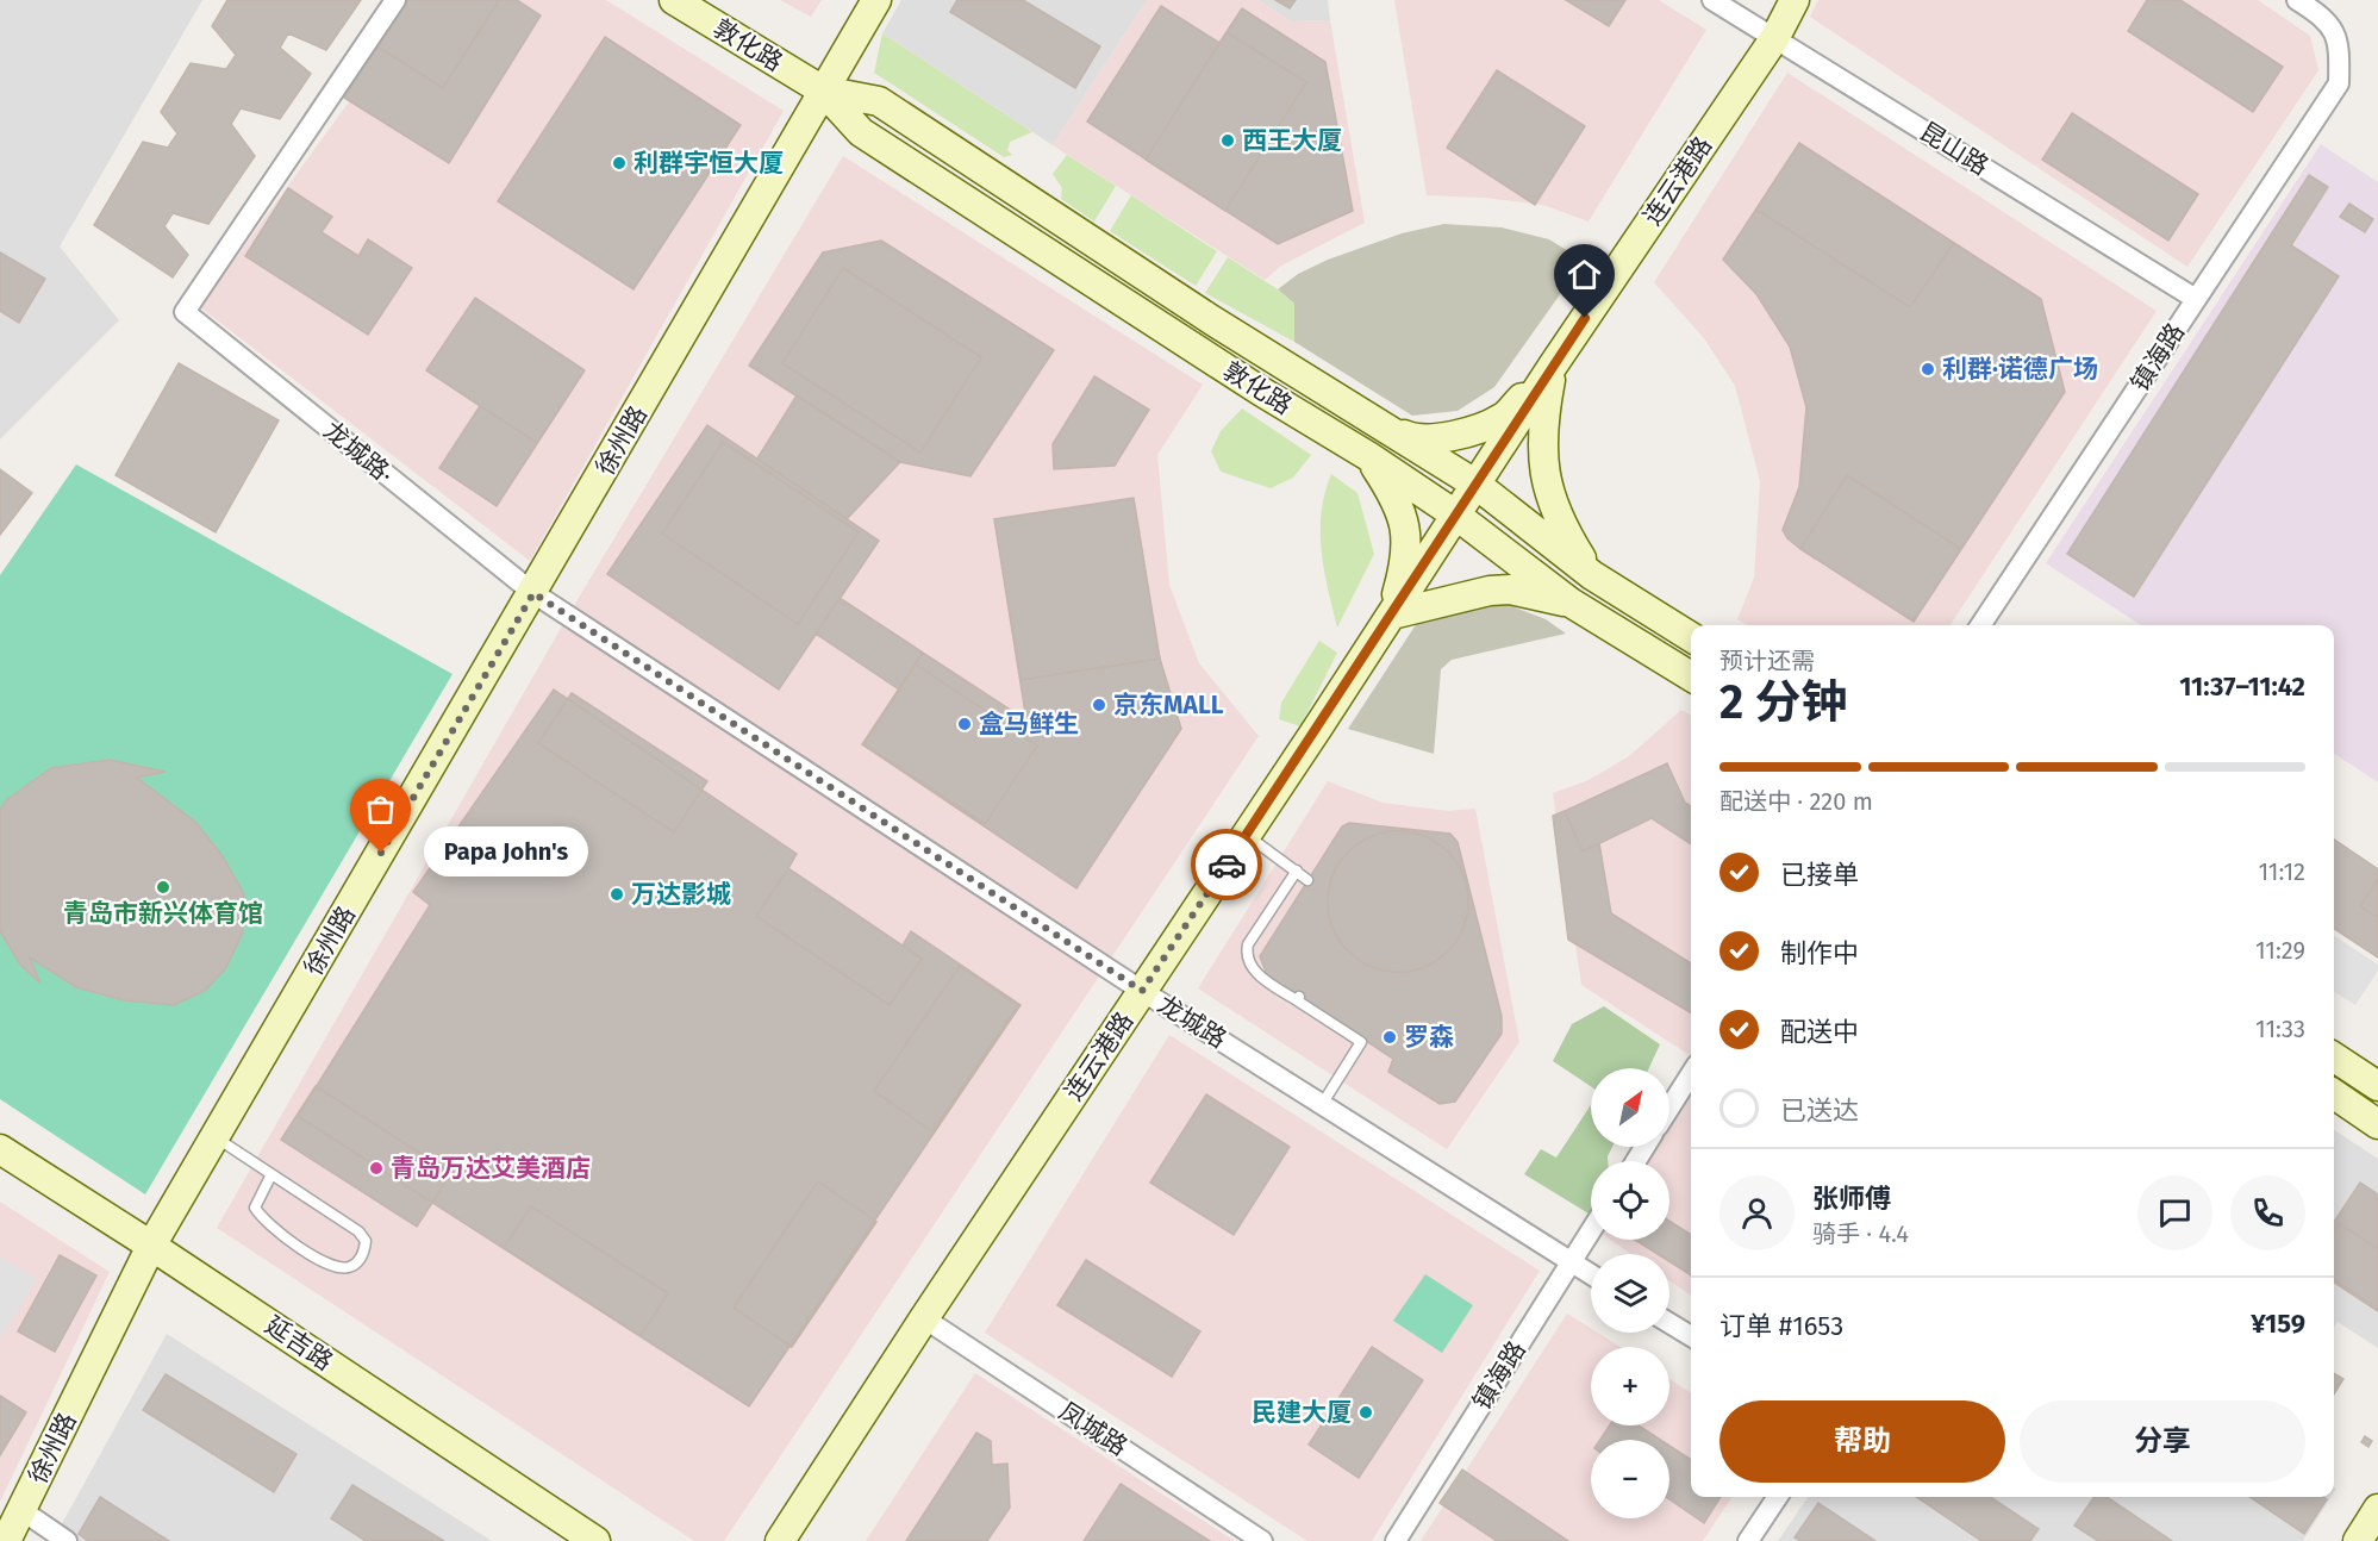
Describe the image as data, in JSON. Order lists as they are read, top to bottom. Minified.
{"streets":{"main road":["敦化路","连云港路","徐州路","延吉路"],"street":["昆山路","镇海路","龙城路·","龙城路","凤城路"]},"crossings":[["敦化路","连云港路"],["敦化路","徐州路"],["昆山路","连云港路"],["昆山路","镇海路"],["连云港路","龙城路"],["连云港路","凤城路"],["镇海路","龙城路"],["徐州路","龙城路·"],["徐州路","龙城路"],["徐州路","延吉路"],["龙城路·","龙城路"]],"places":["西王大厦","利群宇恒大厦","利群·诺德广场","京东MALL","盒马鲜生","Papa John's","青岛市新兴体育馆","万达影城","罗森","青岛万达艾美酒店","民建大厦"],"north":"top right","page":{"heading":["2 分钟","预计还需","11:37–11:42"],"panel":["张师傅","骑手 · 4.4","订单 #1653","¥159"],"bar":"配送中 · 220 m","bubble":"Papa John's","list":[["已接单","11:12"],["制作中","11:29"],["配送中","11:33"],"已送达"],"map_buttons":["+","−"],"buttons":["帮助","分享"]}}
